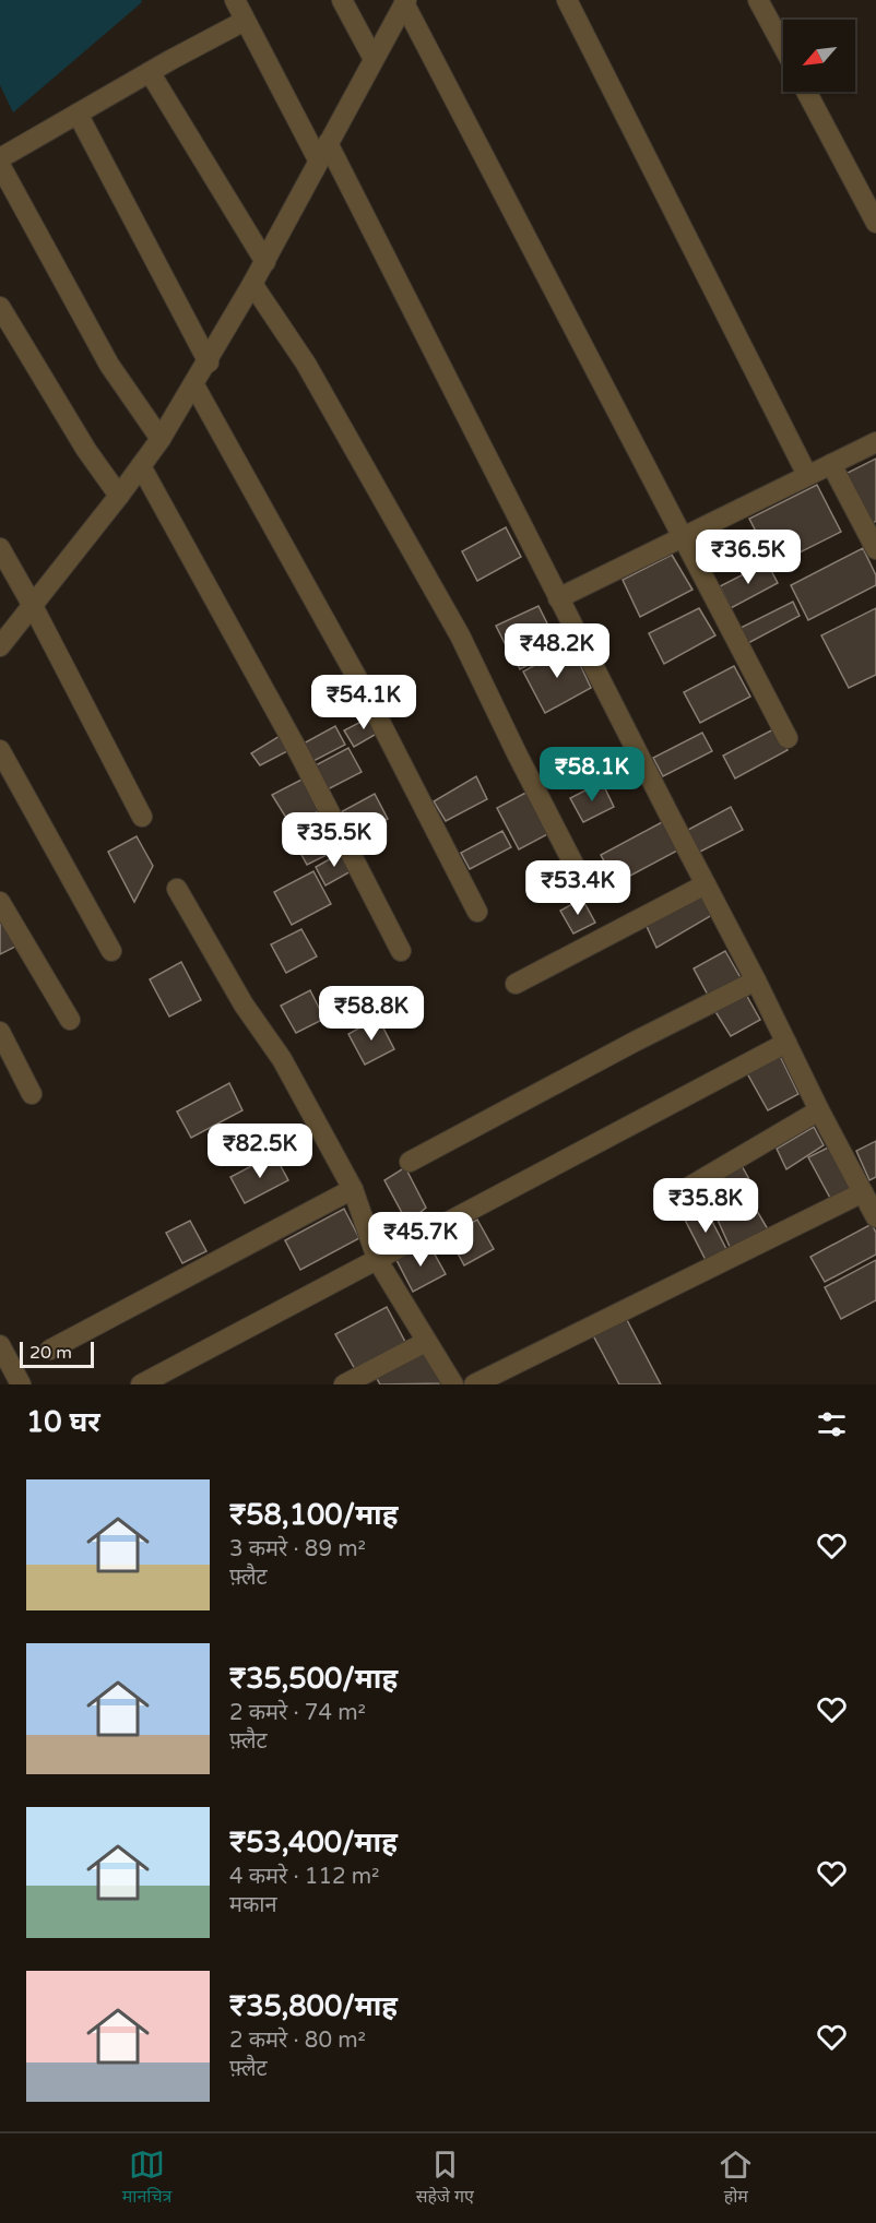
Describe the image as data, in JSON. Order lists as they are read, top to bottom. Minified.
{"scale_bar":"20 m","north":"bottom left","page":{"price":["₹36.5K","₹48.2K","₹54.1K","₹58.1K","₹35.5K","₹53.4K","₹58.8K","₹82.5K","₹35.8K","₹45.7K"],"scale":"20 m","heading":"10 घर","list":[{"name":"₹58,100/माह","note":"3 कमरे · 89 m² · फ़्लैट"},{"name":"₹35,500/माह","note":"2 कमरे · 74 m² · फ़्लैट"},{"name":"₹53,400/माह","note":"4 कमरे · 112 m² · मकान"},{"name":"₹35,800/माह","note":"2 कमरे · 80 m² · फ़्लैट"}],"tabs":["मानचित्र","सहेजे गए","होम"]}}
